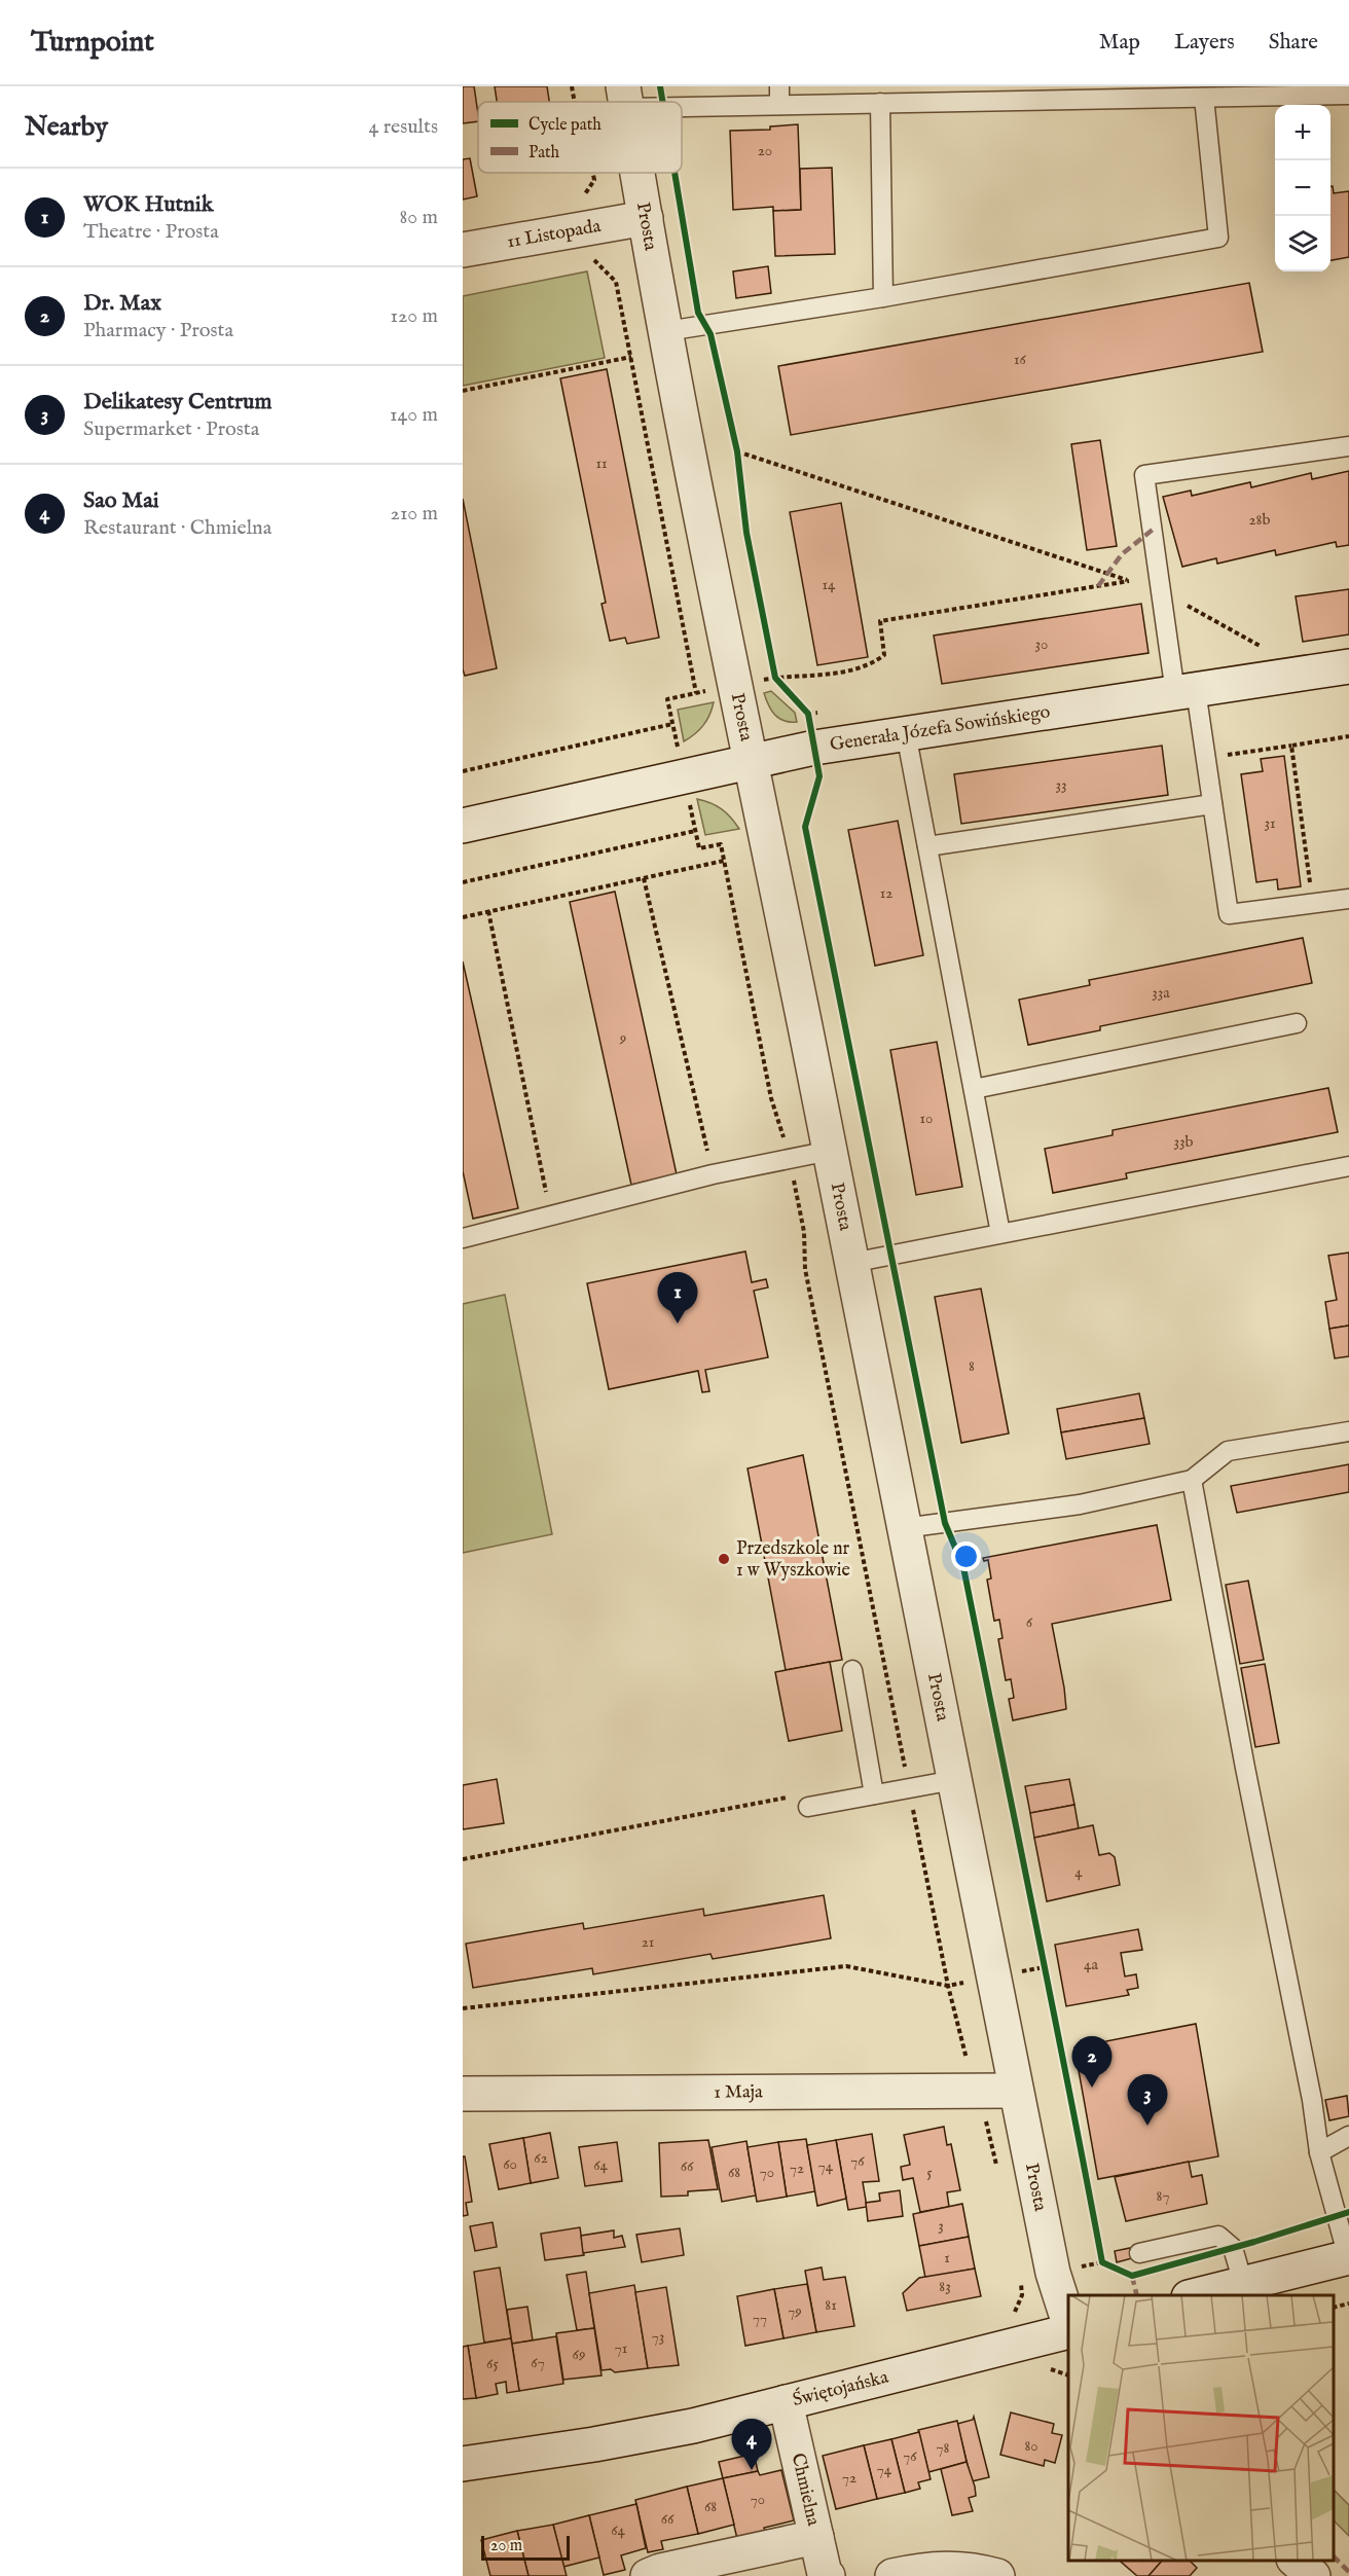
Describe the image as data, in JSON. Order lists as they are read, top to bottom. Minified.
{"streets":{"street":["Prosta","11 Listopada","Generała Józefa Sowińskiego","1 Maja","Świętojańska","Chmielna"]},"crossings":[["Prosta","11 Listopada"],["Prosta","Generała Józefa Sowińskiego"],["Prosta","1 Maja"],["Świętojańska","Chmielna"]],"places":["Przedszkole nr 1 w Wyszkowie"],"house_numbers":["20","16","11","28b","14","30","33","31","12","33a","9","10","33b","8","6","4","21","4a","62","76","60","64","66","74","72","68","70","5","87","3","1","83","81","79","77","73","71","69","67","65","80","78","76","74","72","70","68","66","64"],"legend":["Cycle path","Path"],"scale_bar":"20 m","page":{"header":"Turnpoint","nav":["Map","Layers","Share"],"heading":["Nearby","4 results"],"map_buttons":["+","−"],"list":[{"mark":"1","name":"WOK Hutnik","note":"Theatre · Prosta","value":"80 m"},{"mark":"2","name":"Dr. Max","note":"Pharmacy · Prosta","value":"120 m"},{"mark":"3","name":"Delikatesy Centrum","note":"Supermarket · Prosta","value":"140 m"},{"mark":"4","name":"Sao Mai","note":"Restaurant · Chmielna","value":"210 m"}],"pins":["1","2","3","4"],"scale":"20 m"}}
